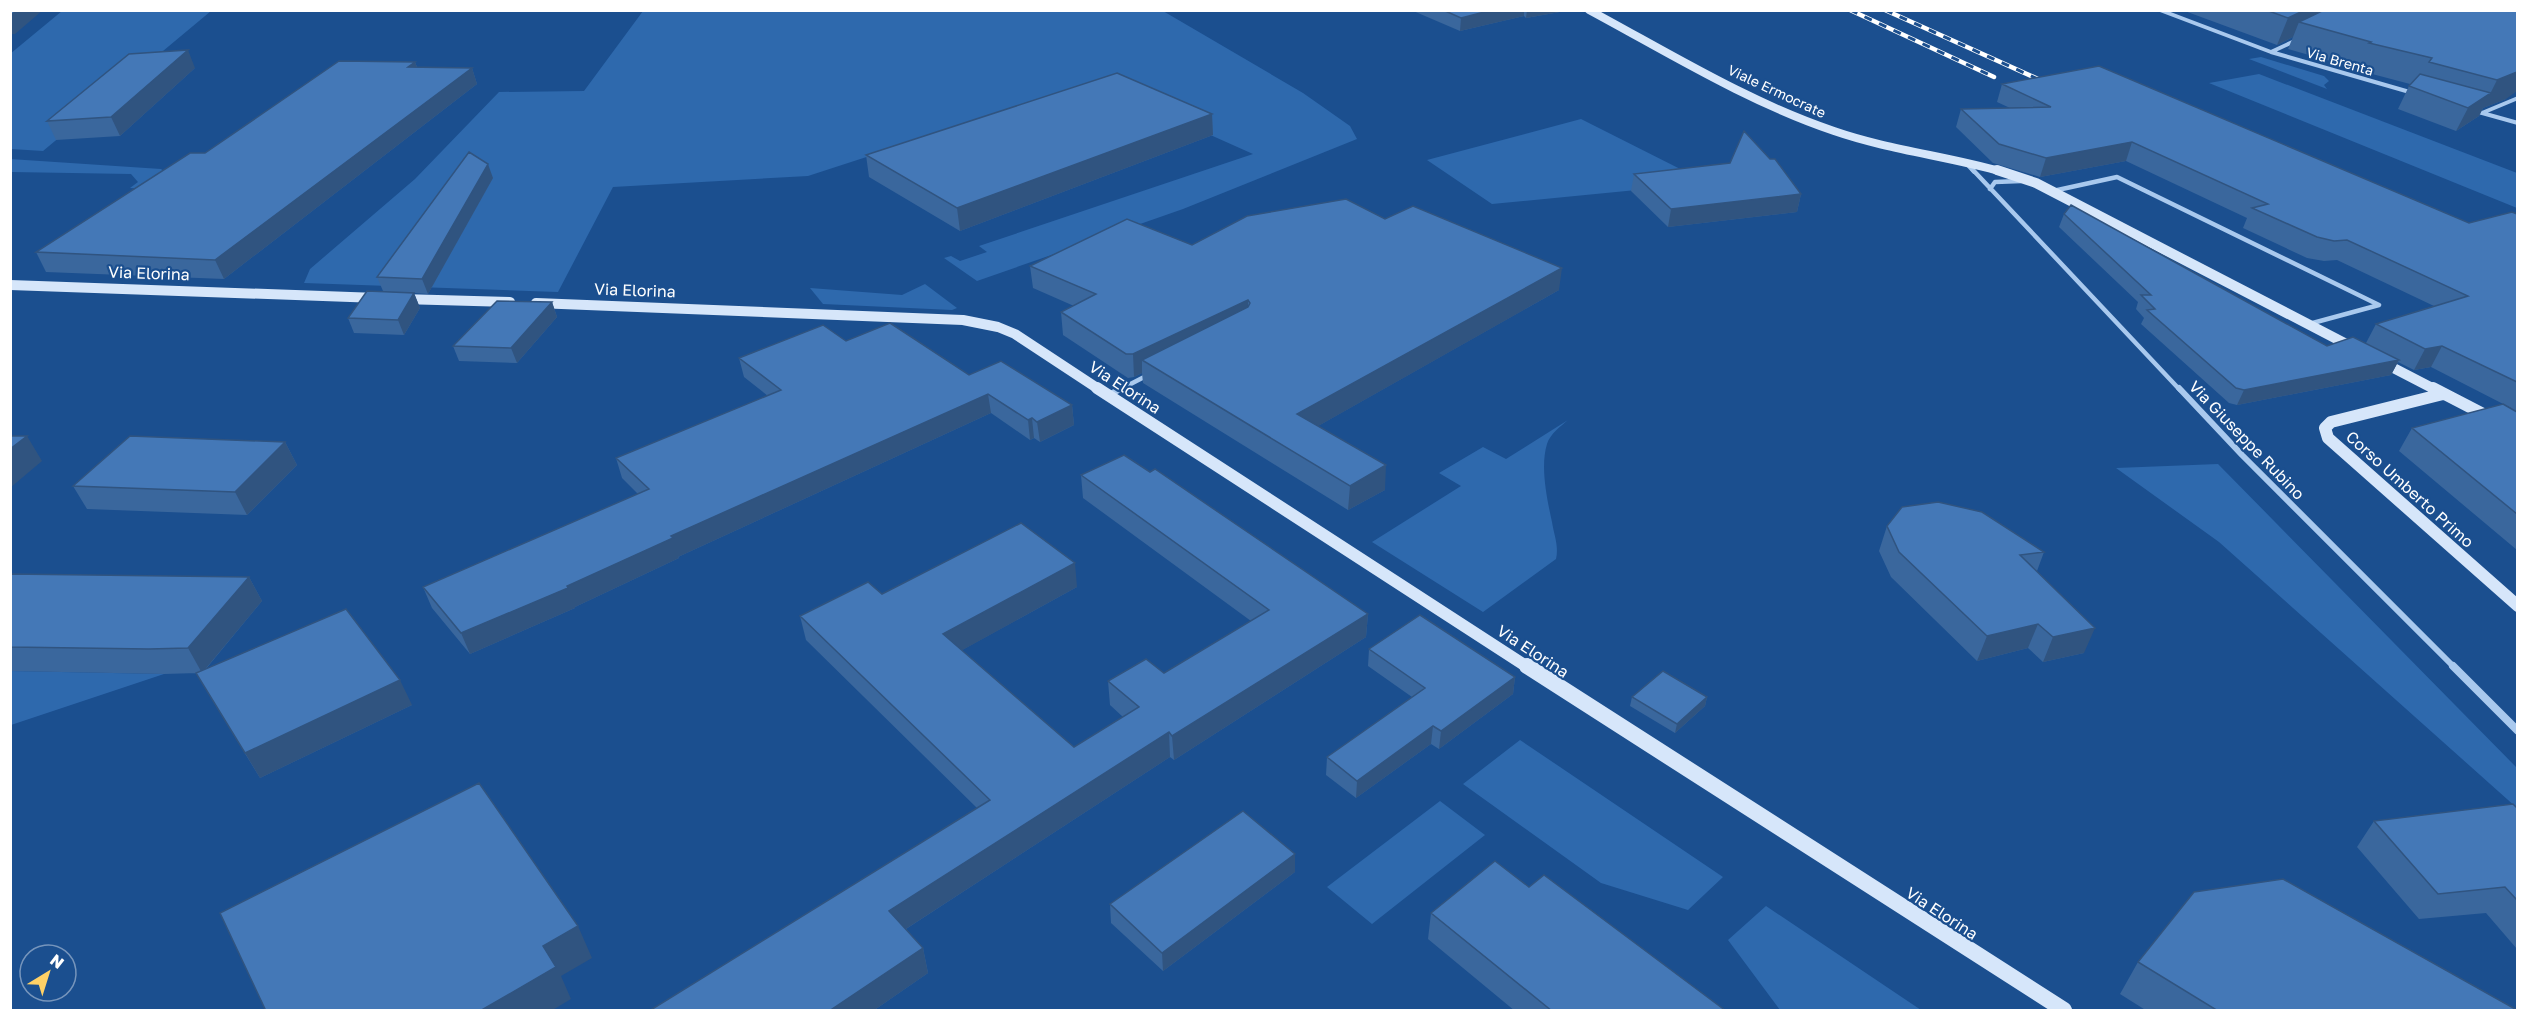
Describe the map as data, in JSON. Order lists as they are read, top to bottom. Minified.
{"streets":{"main road":["Viale Ermocrate","Via Elorina","Corso Umberto Primo"],"street":["Via Brenta","Via Giuseppe Rubino"]},"crossings":[["Viale Ermocrate","Via Giuseppe Rubino"]],"north":"top right"}
